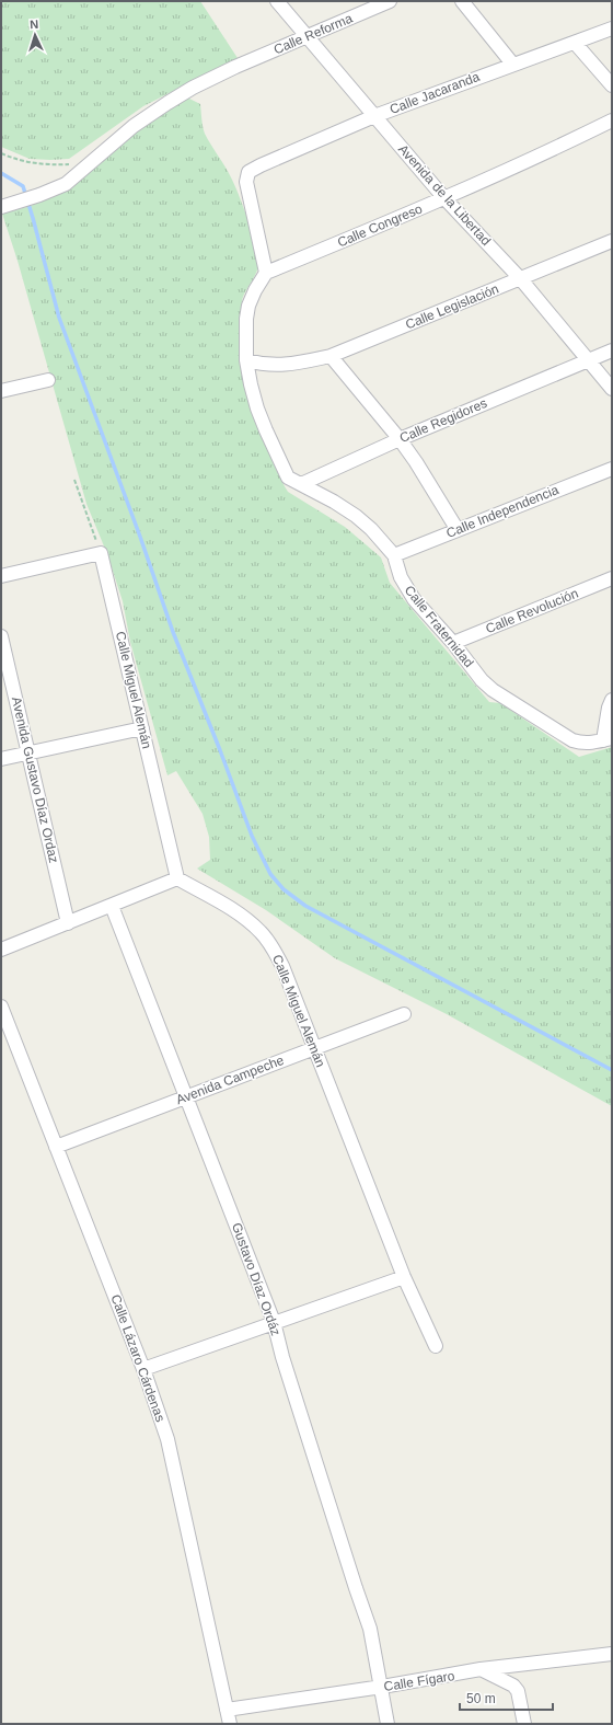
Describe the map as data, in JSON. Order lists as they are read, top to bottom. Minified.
{"streets":{"street":["Calle Reforma","Calle Jacaranda","Avenida de la Libertad","Calle Congreso","Calle Legislación","Calle Regidores","Calle Independencia","Calle Revolución","Calle Fraternidad","Calle Miguel Alemán","Avenida Gustavo Díaz Ordaz","Avenida Campeche","Gustavo Díaz Ordáz","Calle Lázaro Cárdenas","Calle Fígaro"]},"crossings":[["Calle Reforma","Avenida de la Libertad"],["Calle Jacaranda","Avenida de la Libertad"],["Calle Jacaranda","Calle Congreso"],["Calle Jacaranda","Calle Fraternidad"],["Avenida de la Libertad","Calle Congreso"],["Avenida de la Libertad","Calle Legislación"],["Avenida de la Libertad","Calle Regidores"],["Calle Congreso","Calle Fraternidad"],["Calle Legislación","Calle Fraternidad"],["Calle Regidores","Calle Fraternidad"],["Calle Independencia","Calle Fraternidad"],["Calle Revolución","Calle Fraternidad"],["Calle Miguel Alemán","Avenida Campeche"],["Avenida Campeche","Gustavo Díaz Ordáz"],["Avenida Campeche","Calle Lázaro Cárdenas"],["Gustavo Díaz Ordáz","Calle Fígaro"],["Calle Lázaro Cárdenas","Calle Fígaro"]],"scale_bar":"50 m","north":"top"}
